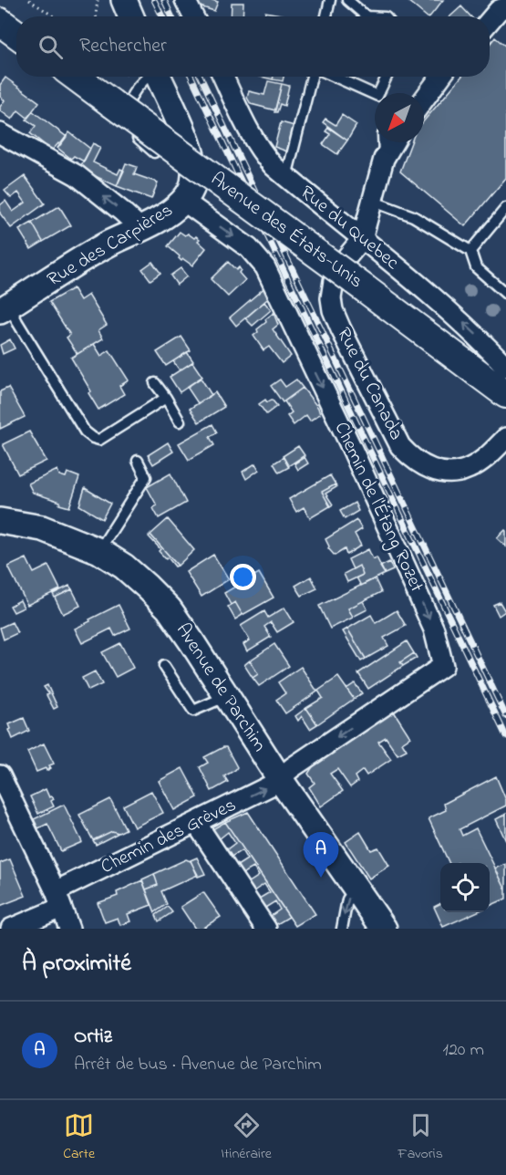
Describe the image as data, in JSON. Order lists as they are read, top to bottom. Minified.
{"streets":{"main road":["Avenue des États-Unis"],"street":["Rue du Quebec","Rue des Carpières","Rue du Canada","Chemin de l'Étang Rozet","Avenue de Parchim","Chemin des Grèves"]},"crossings":[["Rue du Quebec","Rue du Canada"],["Rue des Carpières","Chemin de l'Étang Rozet"],["Chemin de l'Étang Rozet","Avenue de Parchim"],["Chemin de l'Étang Rozet","Chemin des Grèves"],["Avenue de Parchim","Chemin des Grèves"]],"one_way":["Rue du Quebec"],"north":"bottom left","page":{"search":"Rechercher","pins":"A","heading":"À proximité","list":[{"mark":"A","name":"Ortiz","note":"Arrêt de bus · Avenue de Parchim","value":"120 m"}],"nav":["Carte","Itinéraire","Favoris"]}}
